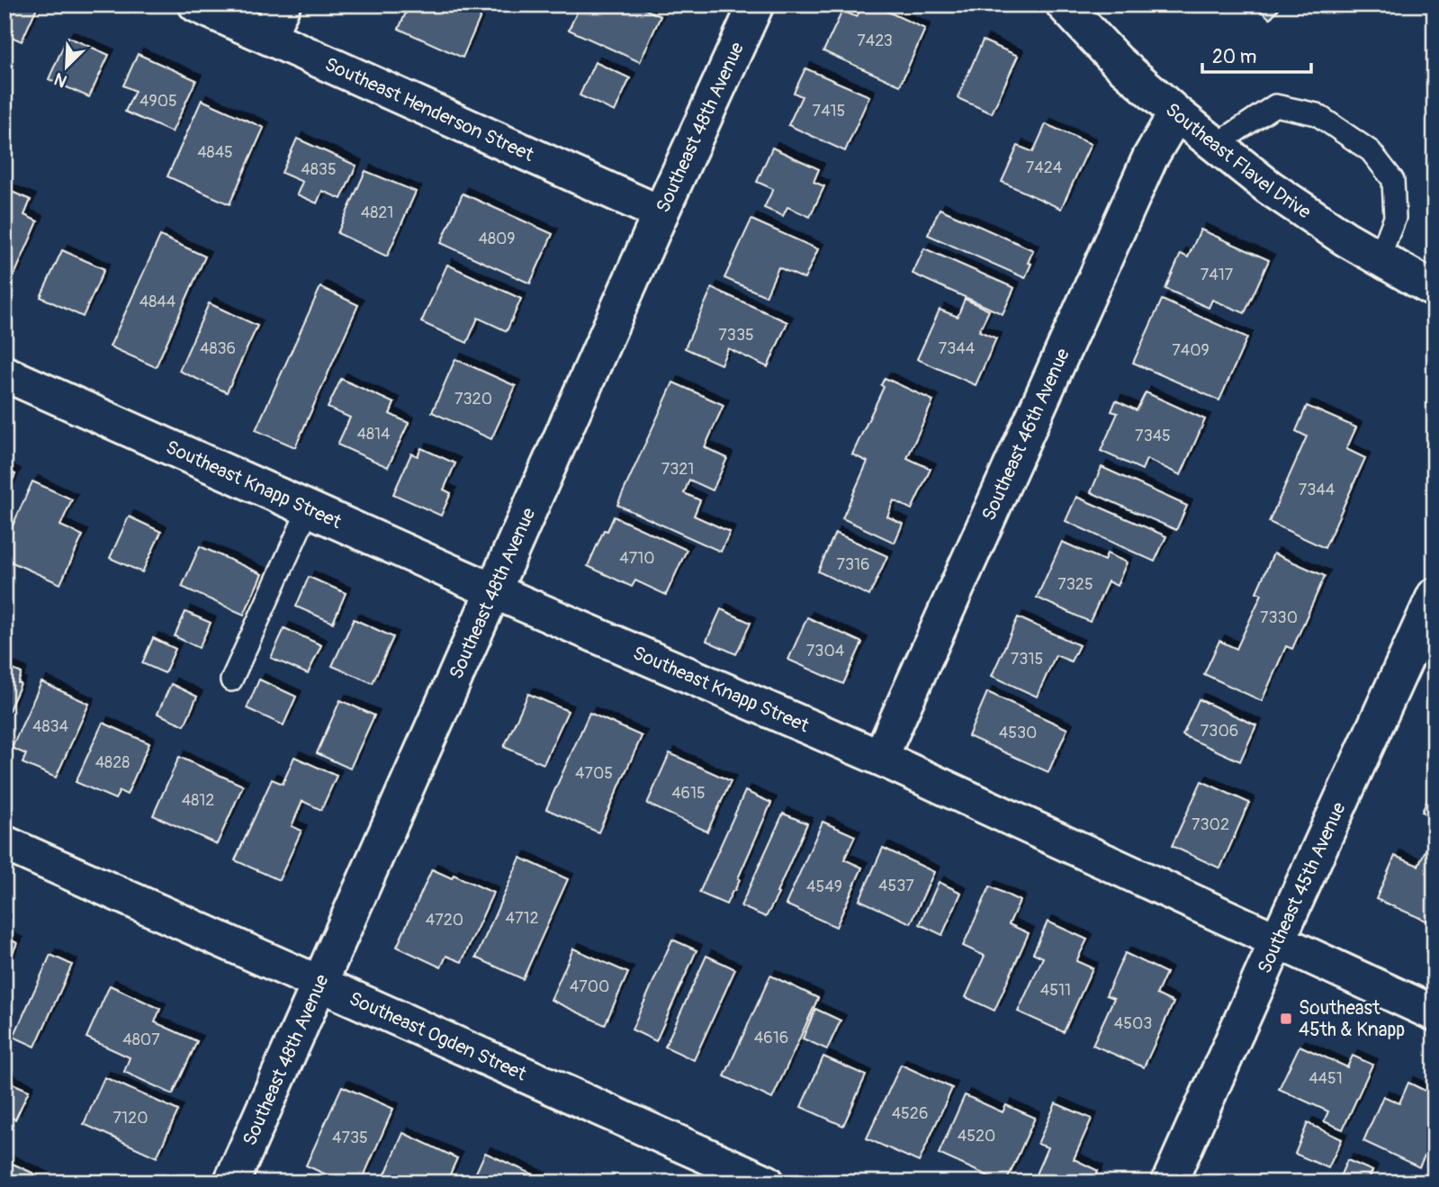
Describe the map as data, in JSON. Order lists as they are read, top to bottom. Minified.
{"streets":{"street":["Southeast Henderson Street","Southeast 48th Avenue","Southeast Flavel Drive","Southeast 46th Avenue","Southeast Knapp Street","Southeast 45th Avenue","Southeast Ogden Street"]},"crossings":[["Southeast Henderson Street","Southeast 48th Avenue"],["Southeast 48th Avenue","Southeast Knapp Street"],["Southeast 48th Avenue","Southeast Ogden Street"],["Southeast Flavel Drive","Southeast 46th Avenue"],["Southeast 46th Avenue","Southeast Knapp Street"],["Southeast Knapp Street","Southeast 45th Avenue"]],"places":{"transit":["Southeast 45th & Knapp"]},"house_numbers":["7423","4905","7415","4845","7424","4835","4821","4809","7417","4844","7335","4836","7344","7409","7320","4814","7345","7321","7344","4710","7316","7325","7330","7304","7315","4834","7306","4530","4828","4705","4615","4812","7302","4537","4549","4712","4720","4700","4511","4503","4616","4807","4451","4526","7120","4520","4735"],"scale_bar":"20 m","north":"bottom left"}
